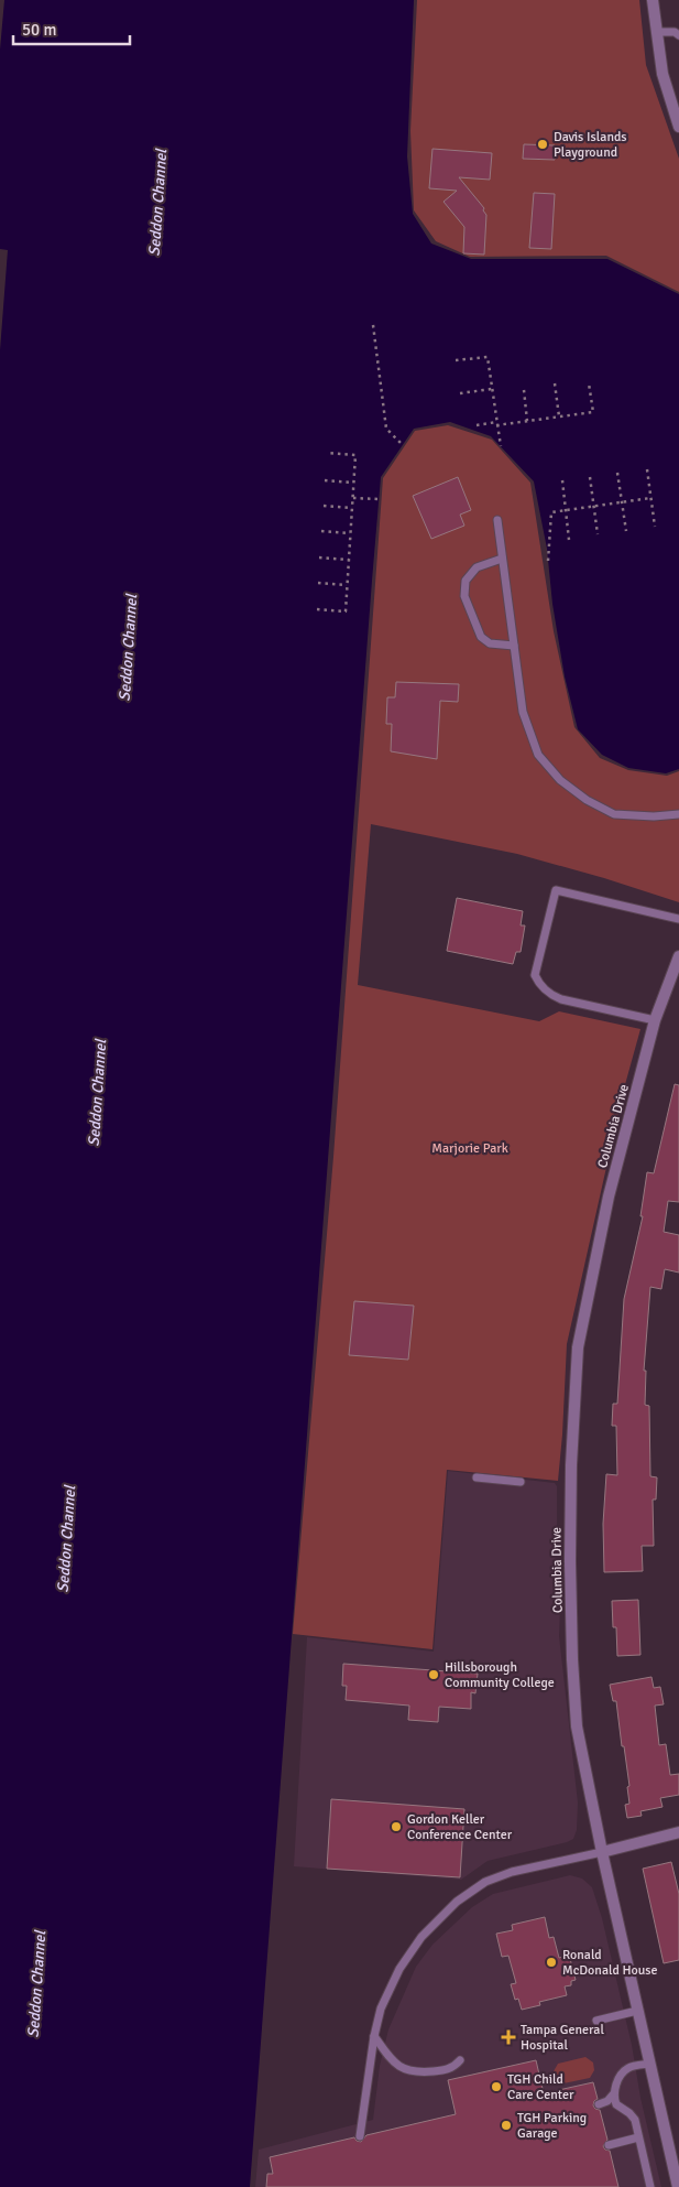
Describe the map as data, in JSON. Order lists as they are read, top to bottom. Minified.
{"streets":{"street":["Columbia Drive"]},"water":["Seddon Channel"],"parks":["Marjorie Park"],"places":{"other":["Davis Islands Playground","Hillsborough Community College","Gordon Keller Conference Center","Ronald McDonald House","TGH Child Care Center","TGH Parking Garage"],"health":["Tampa General Hospital"]},"scale_bar":"50 m"}
